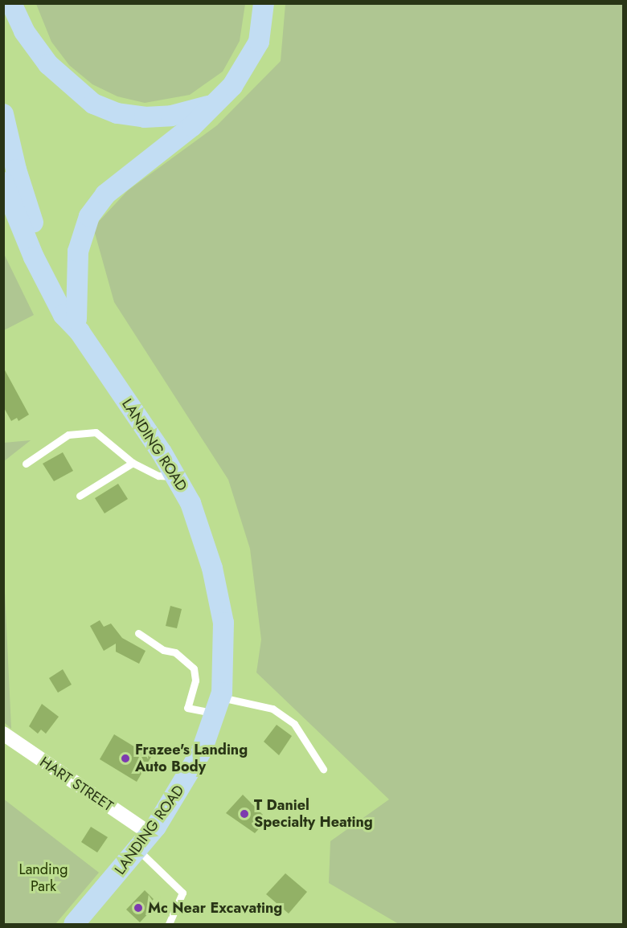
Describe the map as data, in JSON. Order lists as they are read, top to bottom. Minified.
{"streets":{"main road":["LANDING ROAD"],"street":["HART STREET"]},"crossings":[["LANDING ROAD","HART STREET"]],"parks":["Landing Park"],"places":["Frazee's Landing Auto Body","T Daniel Specialty Heating","Mc Near Excavating"]}
